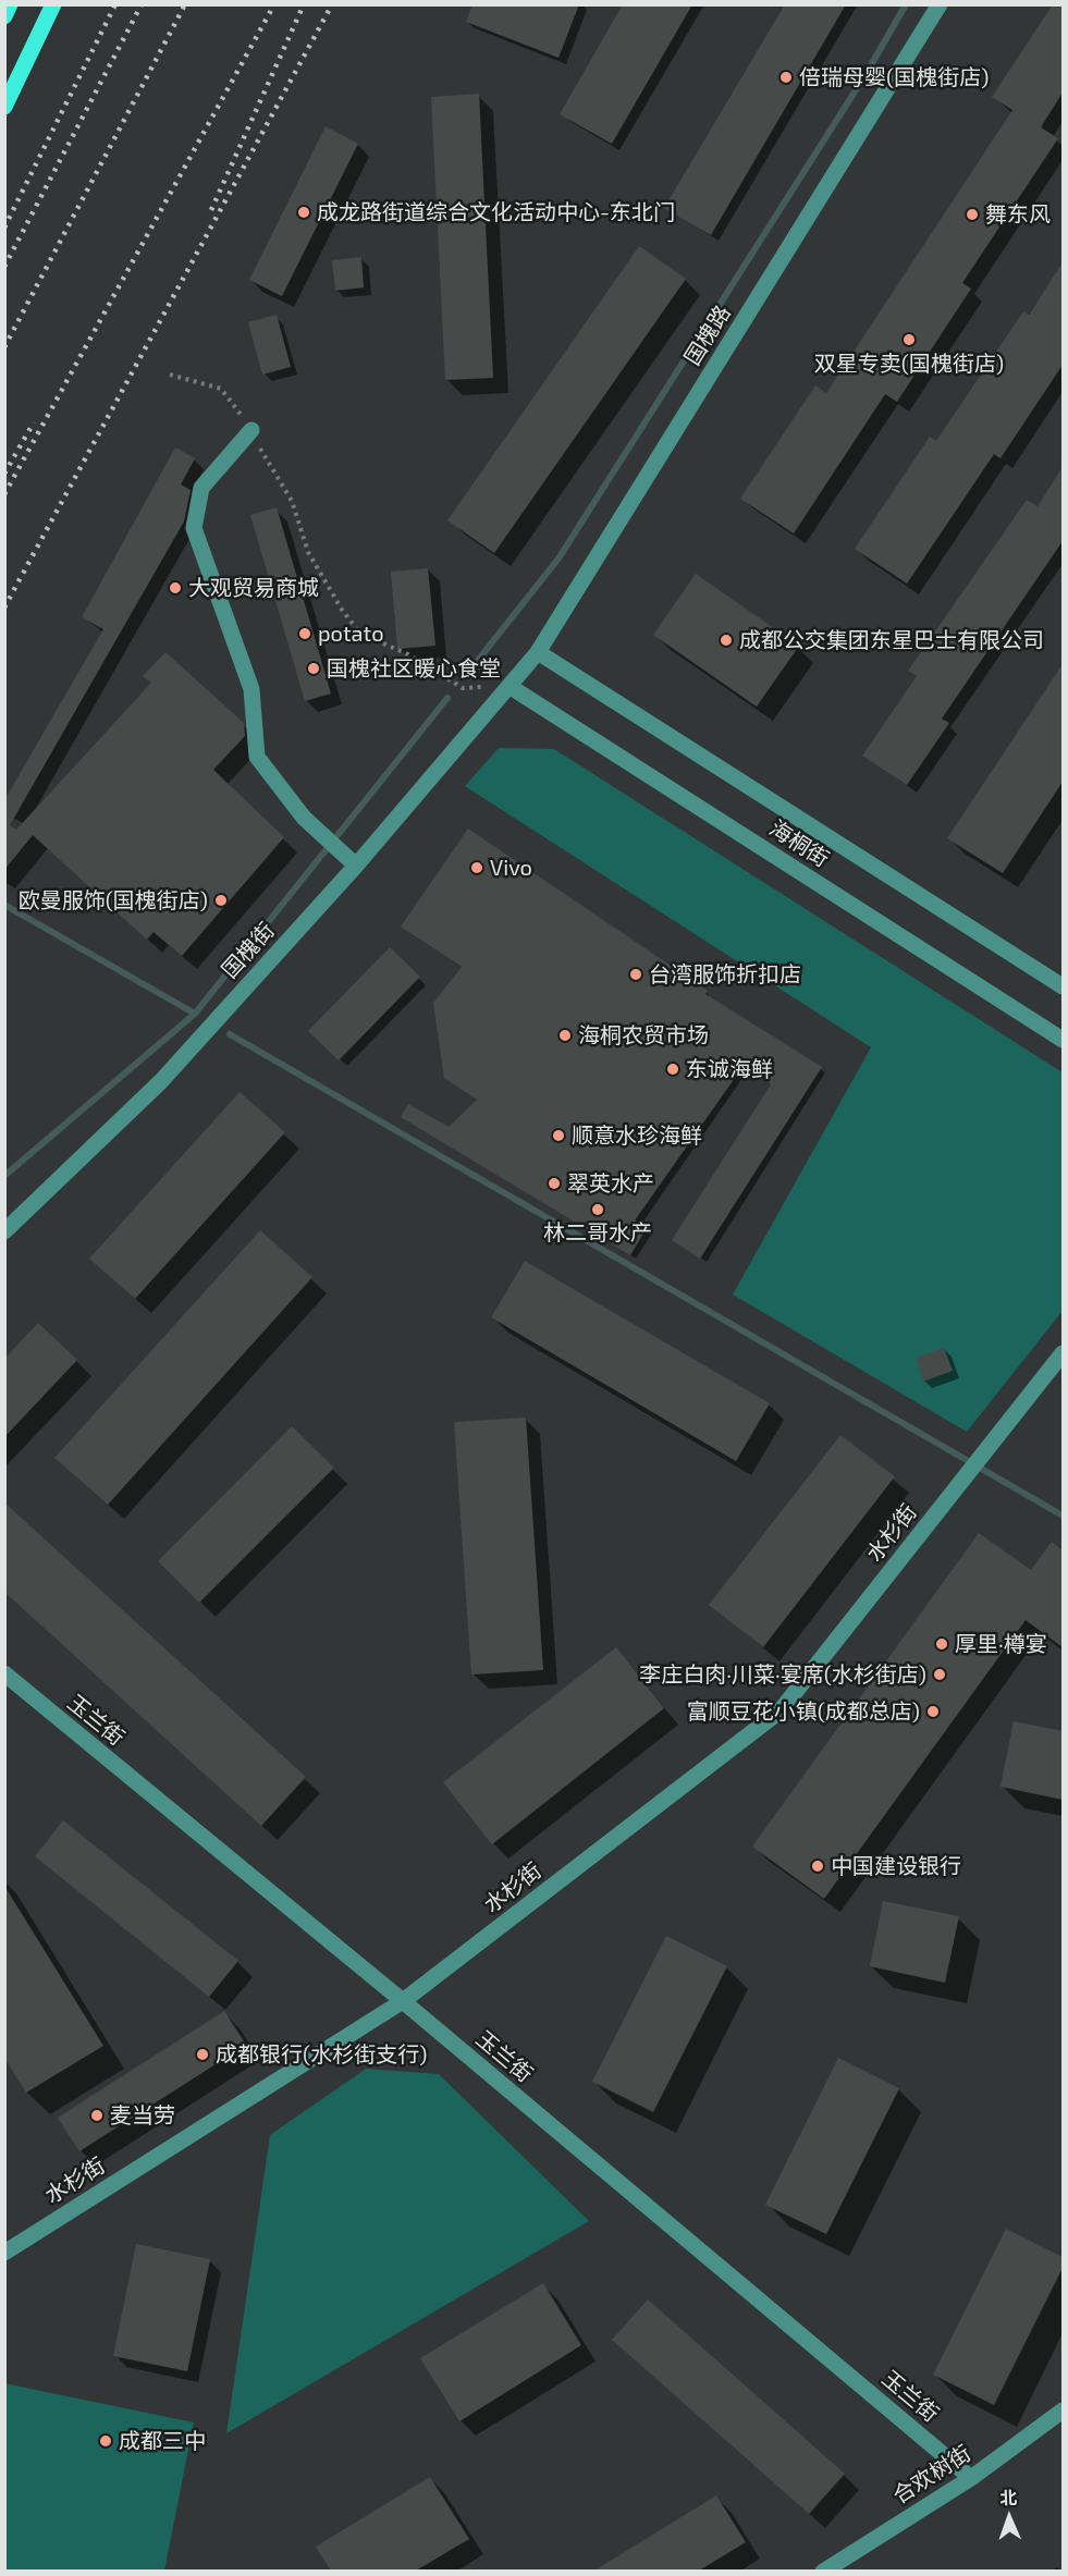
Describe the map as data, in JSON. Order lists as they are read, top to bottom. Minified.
{"streets":{"street":["国槐路","海桐街","国槐街","水杉街","玉兰街","合欢树街"]},"crossings":[["国槐路","海桐街"],["国槐路","国槐街"],["海桐街","国槐街"],["水杉街","玉兰街"],["玉兰街","合欢树街"]],"places":["倍瑞母婴(国槐街店)","成龙路街道综合文化活动中心-东北门","舞东风","双星专卖(国槐街店)","大观贸易商城","potato","成都公交集团东星巴士有限公司","国槐社区暖心食堂","Vivo","欧曼服饰(国槐街店)","台湾服饰折扣店","海桐农贸市场","东诚海鲜","顺意水珍海鲜","翠英水产","林二哥水产","厚里·樽宴","李庄白肉·川菜·宴席(水杉街店)","富顺豆花小镇(成都总店)","中国建设银行","成都银行(水杉街支行)","麦当劳","成都三中"],"north":"top"}
